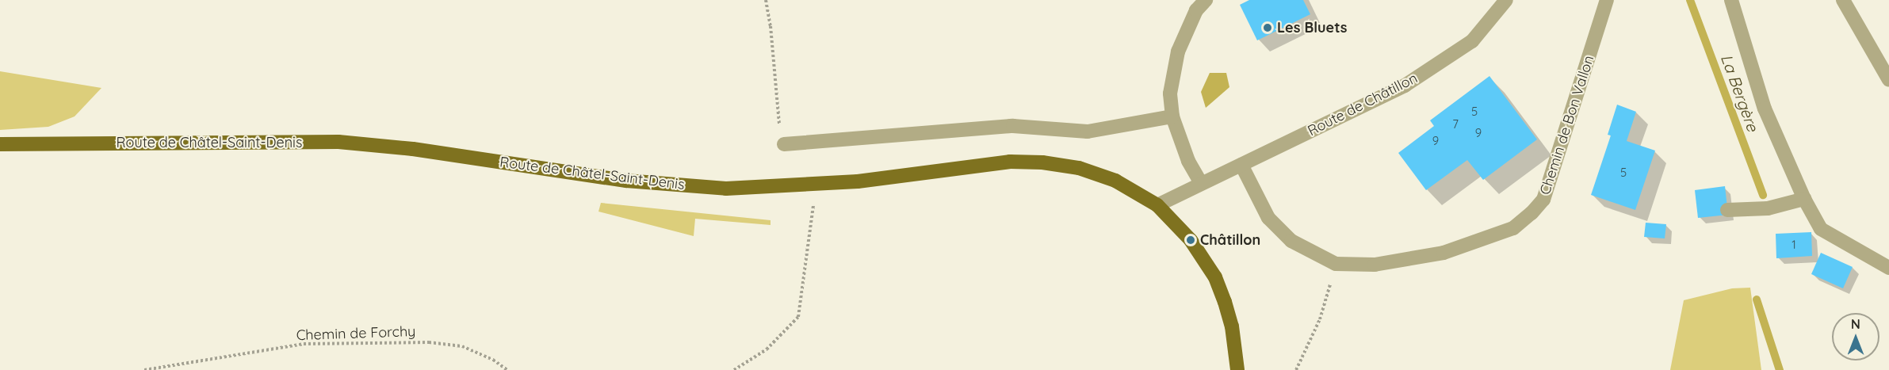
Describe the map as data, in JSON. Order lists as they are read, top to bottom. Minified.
{"streets":{"main road":["Route de Châtel-Saint-Denis"],"street":["Route de Châtillon","Chemin de Bon Vallon"],"path":["Chemin de Forchy"]},"crossings":[["Route de Châtillon","Chemin de Bon Vallon"],["Route de Châtillon","Route de Châtel-Saint-Denis"]],"water":["La Bergère"],"places":["Les Bluets","Châtillon"],"house_numbers":["5","7","9","9","5","1"],"north":"top"}
